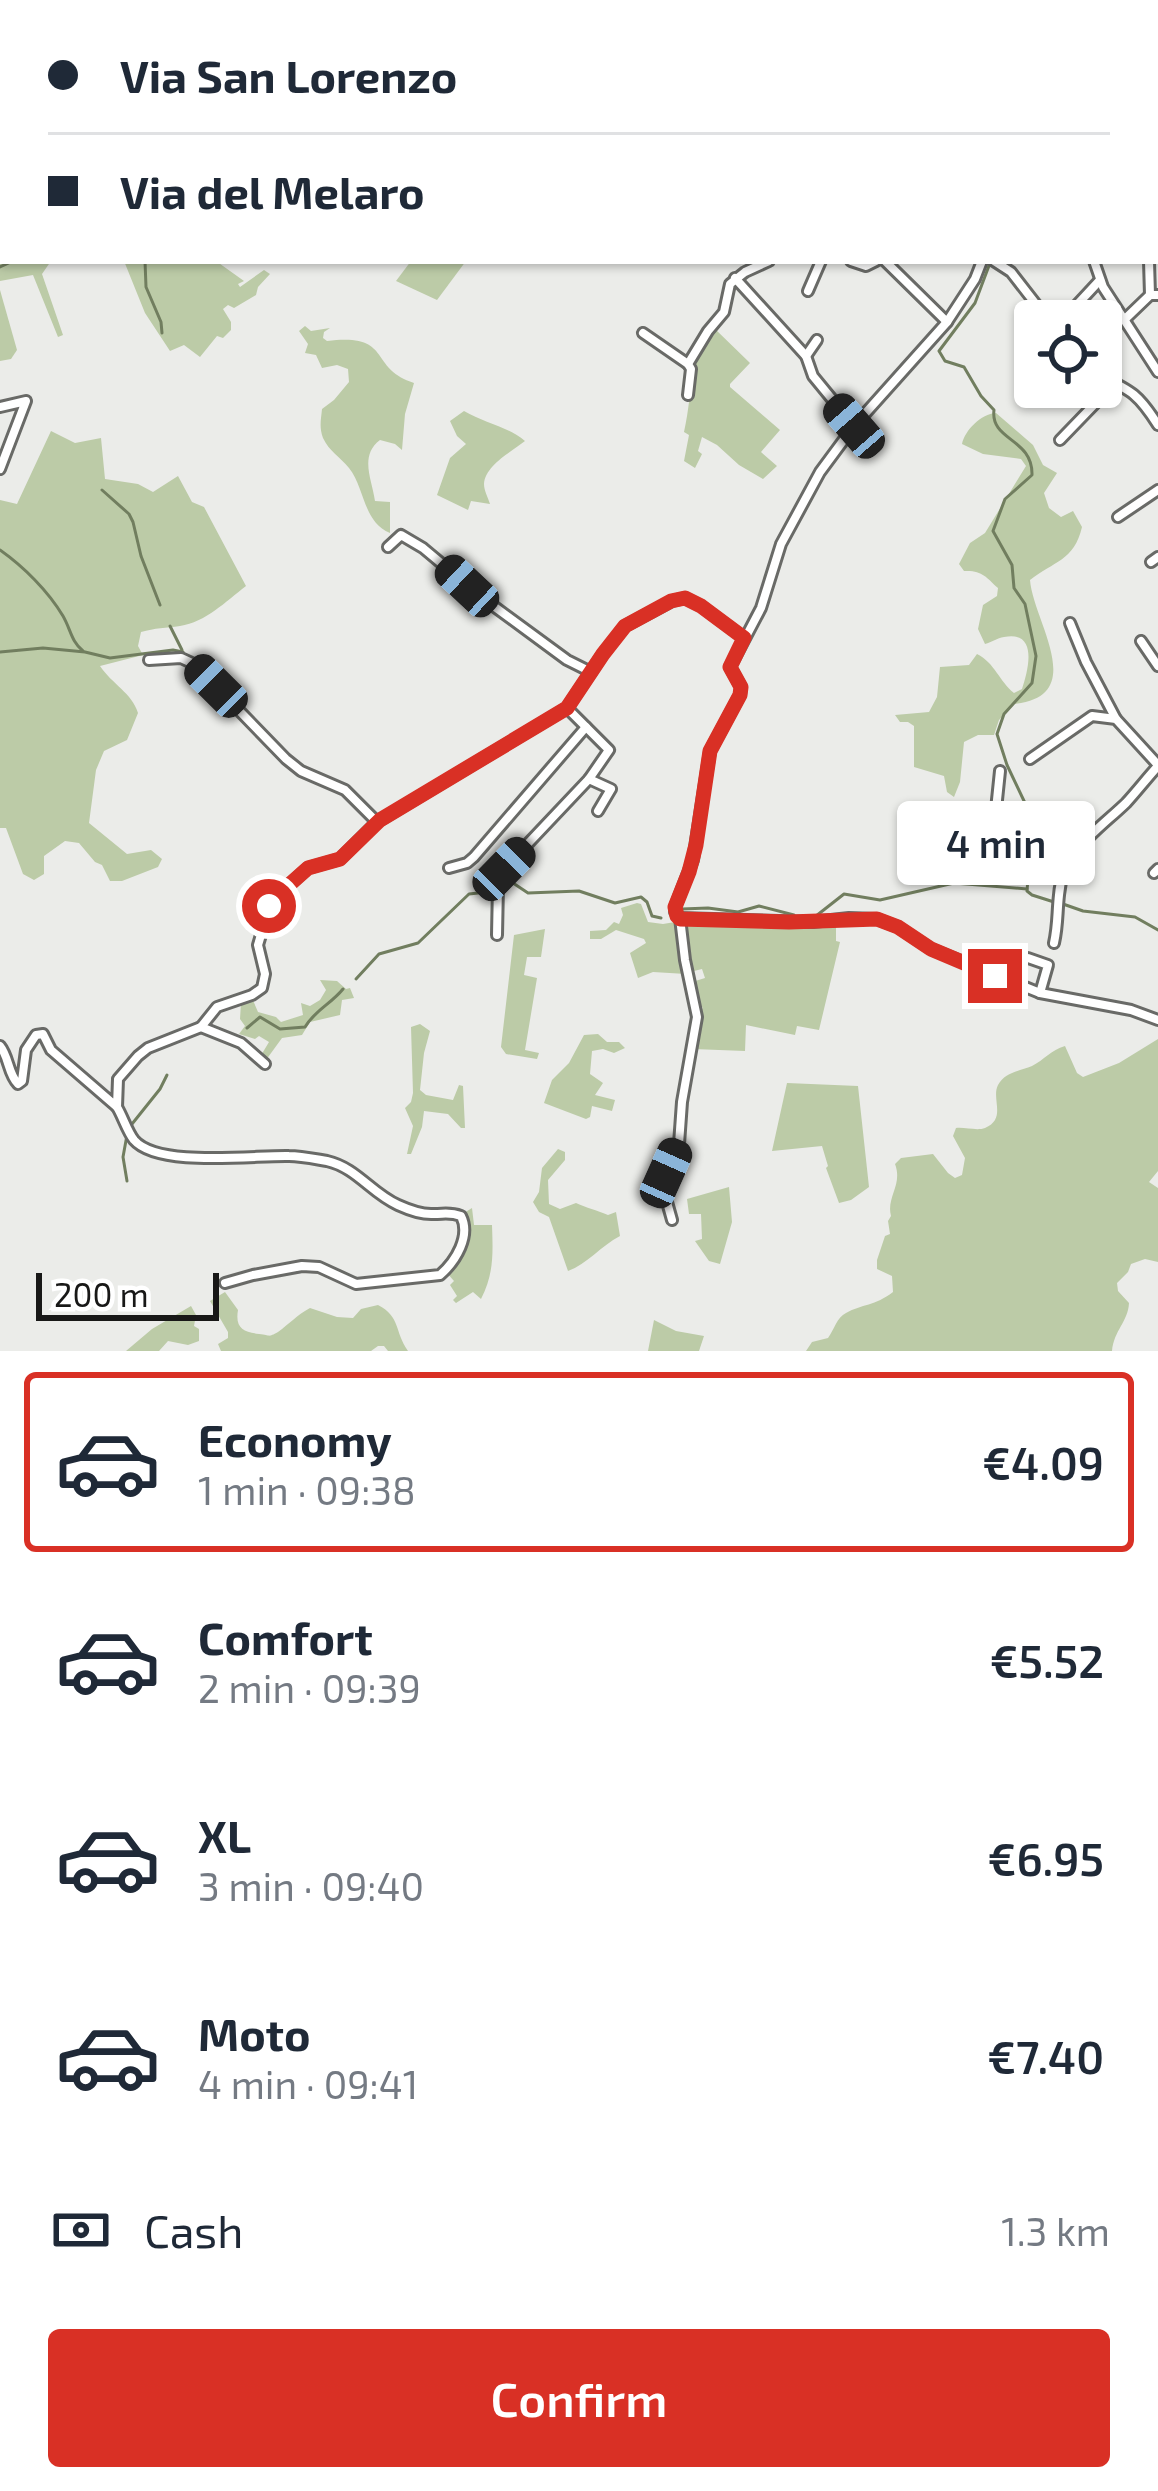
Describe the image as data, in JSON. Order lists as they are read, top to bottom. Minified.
{"scale_bar":"200 m","page":{"banner":["Via San Lorenzo","Via del Melaro"],"bubble":"4 min","scale":"200 m","list":[{"name":"Economy","note":"1 min · 09:38","value":"€4.09"},{"name":"Comfort","note":"2 min · 09:39","value":"€5.52"},{"name":"XL","note":"3 min · 09:40","value":"€6.95"},{"name":"Moto","note":"4 min · 09:41","value":"€7.40"}],"pay":["Cash","1.3 km"],"buttons":"Confirm"}}
